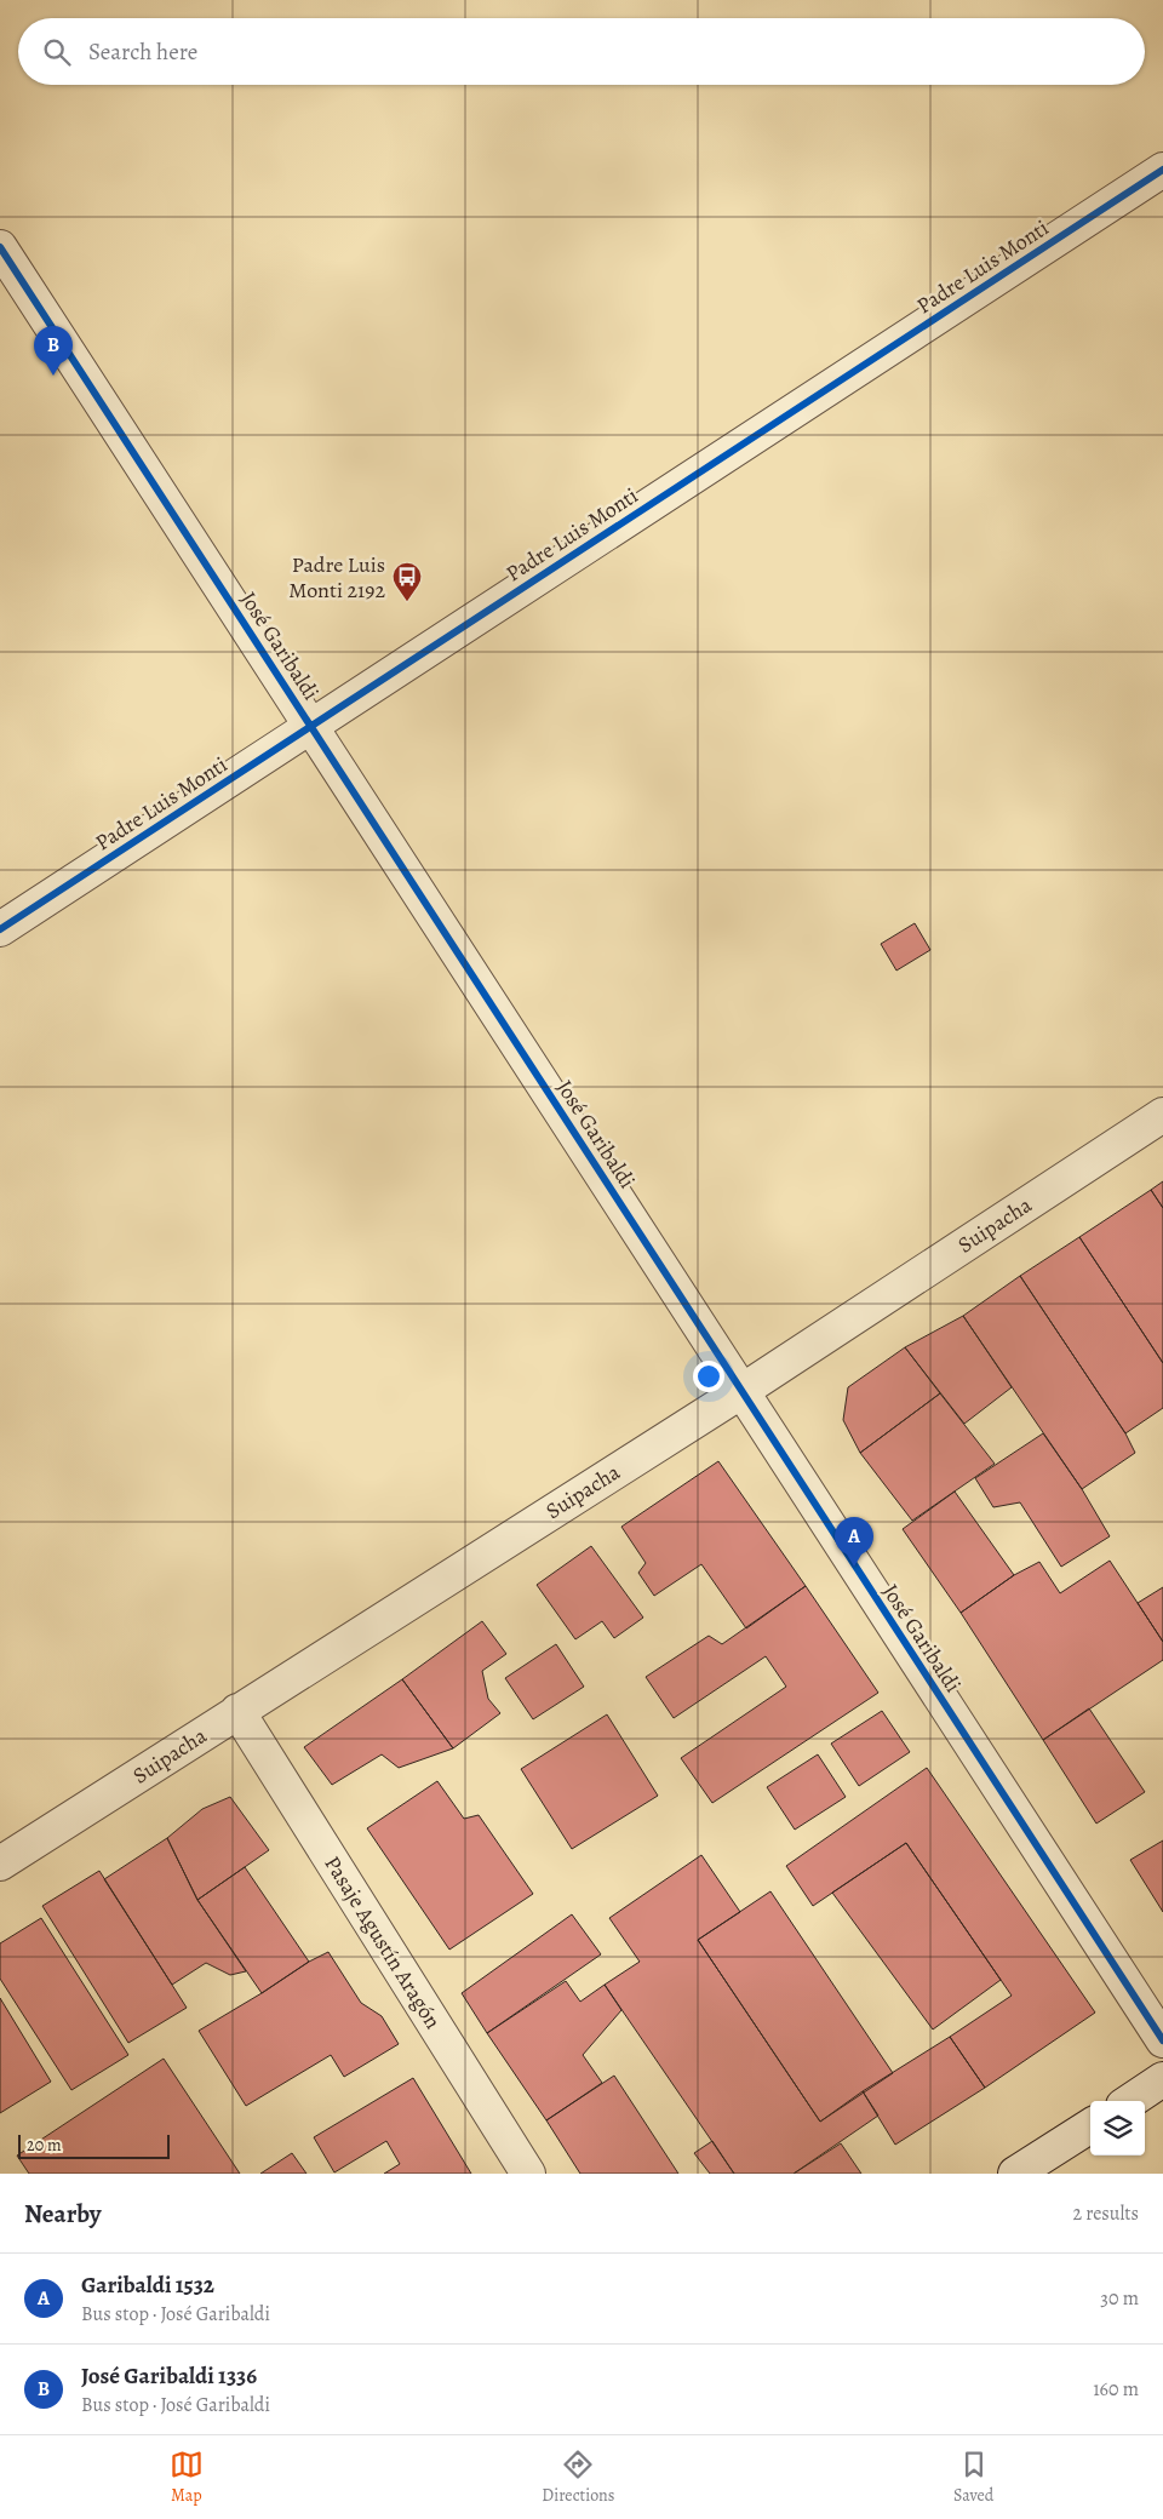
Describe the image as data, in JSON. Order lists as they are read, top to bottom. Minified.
{"streets":{"street":["Padre Luis Monti","José Garibaldi","Suipacha","Pasaje Agustín Aragón"]},"crossings":[["Padre Luis Monti","José Garibaldi"],["José Garibaldi","Suipacha"],["Suipacha","Pasaje Agustín Aragón"]],"places":{"bus stop":["Padre Luis Monti 2192"]},"scale_bar":"20 m","page":{"search":"Search here","pins":["B","A"],"scale":"20 m","heading":["Nearby","2 results"],"list":[{"mark":"A","name":"Garibaldi 1532","note":"Bus stop · José Garibaldi","value":"30 m"},{"mark":"B","name":"José Garibaldi 1336","note":"Bus stop · José Garibaldi","value":"160 m"}],"nav":["Map","Directions","Saved"]}}
